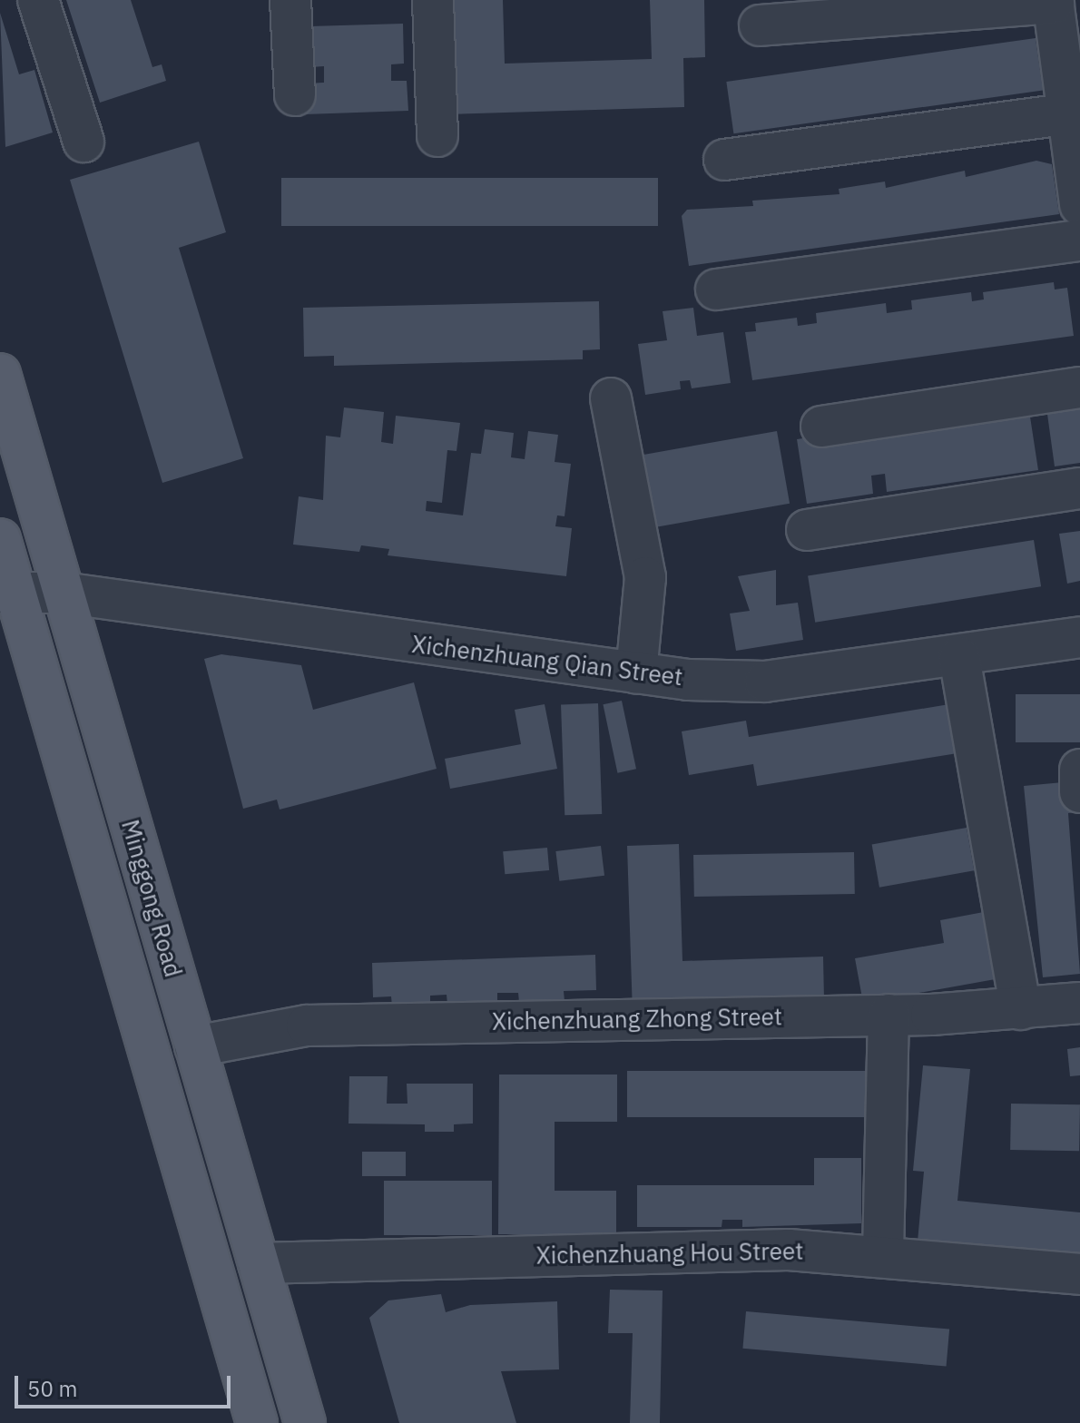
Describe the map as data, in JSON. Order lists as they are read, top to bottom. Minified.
{"streets":{"main road":["Minggong Road"],"street":["Xichenzhuang Qian Street","Xichenzhuang Zhong Street","Xichenzhuang Hou Street"]},"crossings":[["Xichenzhuang Qian Street","Minggong Road"],["Minggong Road","Xichenzhuang Zhong Street"],["Minggong Road","Xichenzhuang Hou Street"]],"scale_bar":"50 m"}
